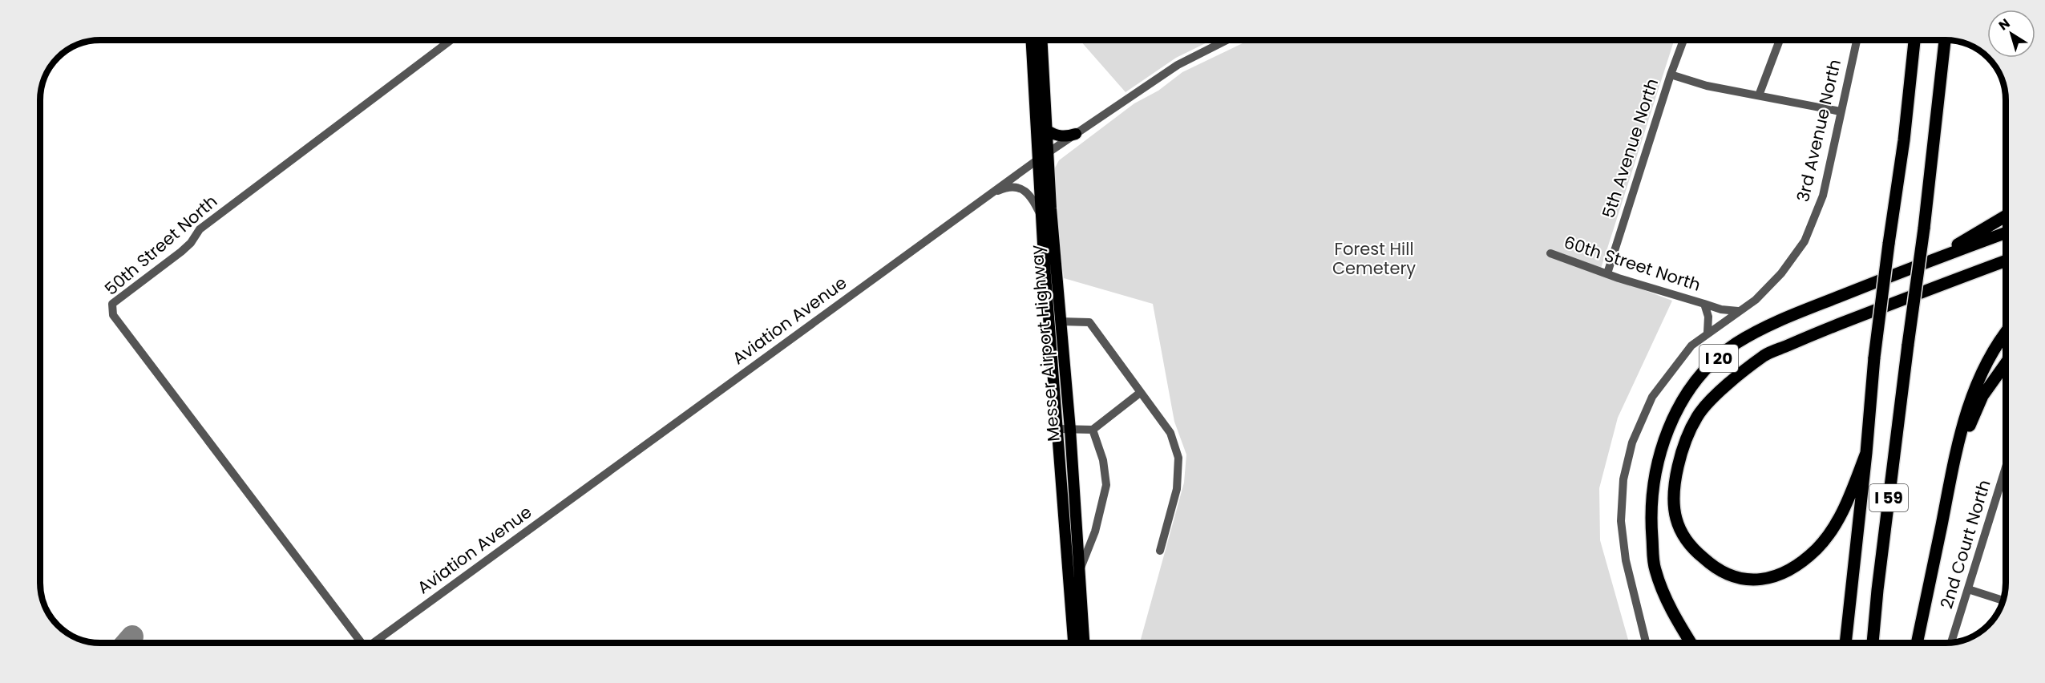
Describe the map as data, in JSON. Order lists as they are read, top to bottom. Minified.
{"streets":{"highway":["I 20","I 59"],"main road":["Messer Airport Highway"],"street":["3rd Avenue North","5th Avenue North","50th Street North","60th Street North","Aviation Avenue","2nd Court North"]},"crossings":[["3rd Avenue North","60th Street North"],["5th Avenue North","60th Street North"],["Aviation Avenue","Messer Airport Highway"]],"parks":["Forest Hill Cemetery"],"north":"top left"}
